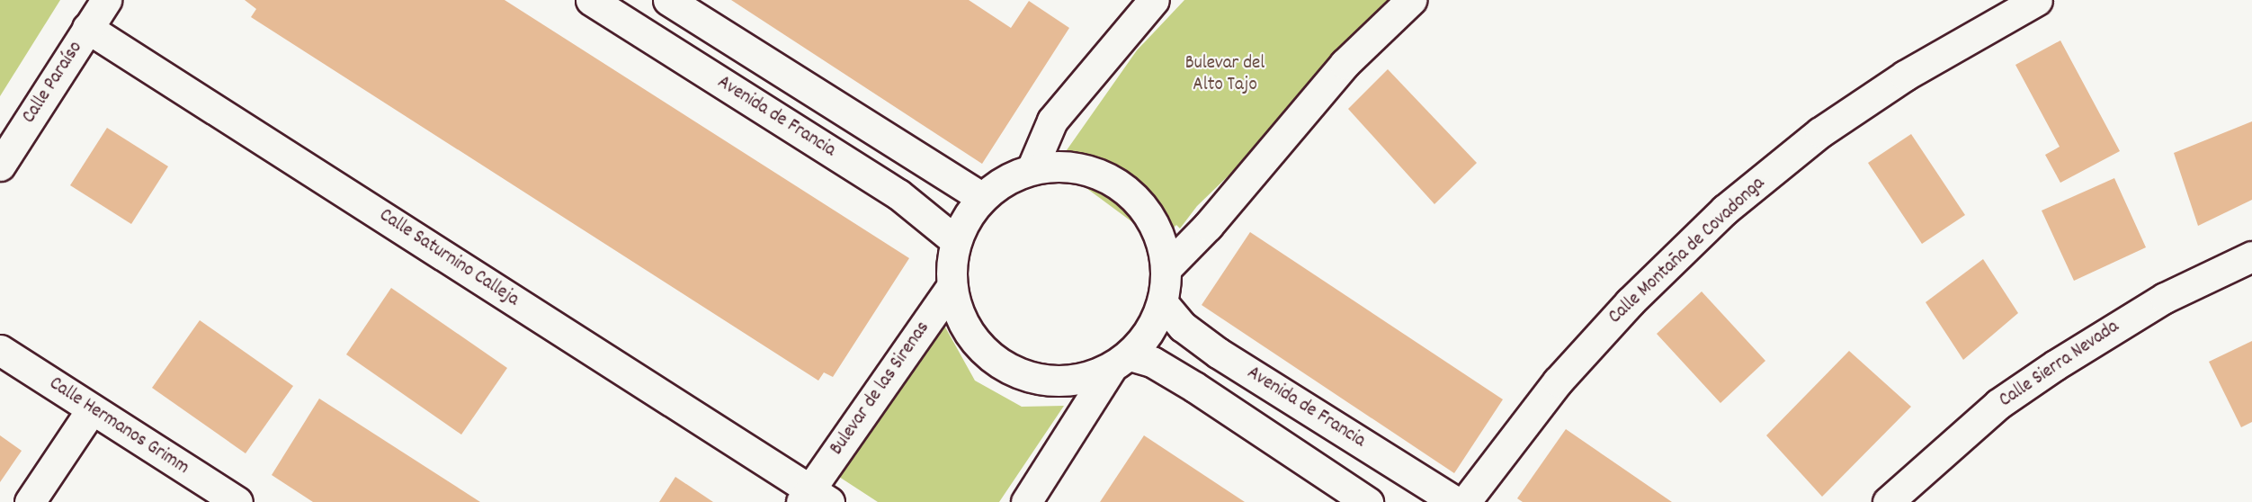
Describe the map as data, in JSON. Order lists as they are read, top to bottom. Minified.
{"streets":{"street":["Calle Paraíso","Avenida de Francia","Calle Montaña de Covadonga","Calle Saturnino Calleja","Calle Sierra Nevada","Bulevar de las Sirenas","Calle Hermanos Grimm"]},"crossings":[["Calle Paraíso","Calle Saturnino Calleja"],["Calle Saturnino Calleja","Bulevar de las Sirenas"]],"parks":["Bulevar del Alto Tajo"]}
